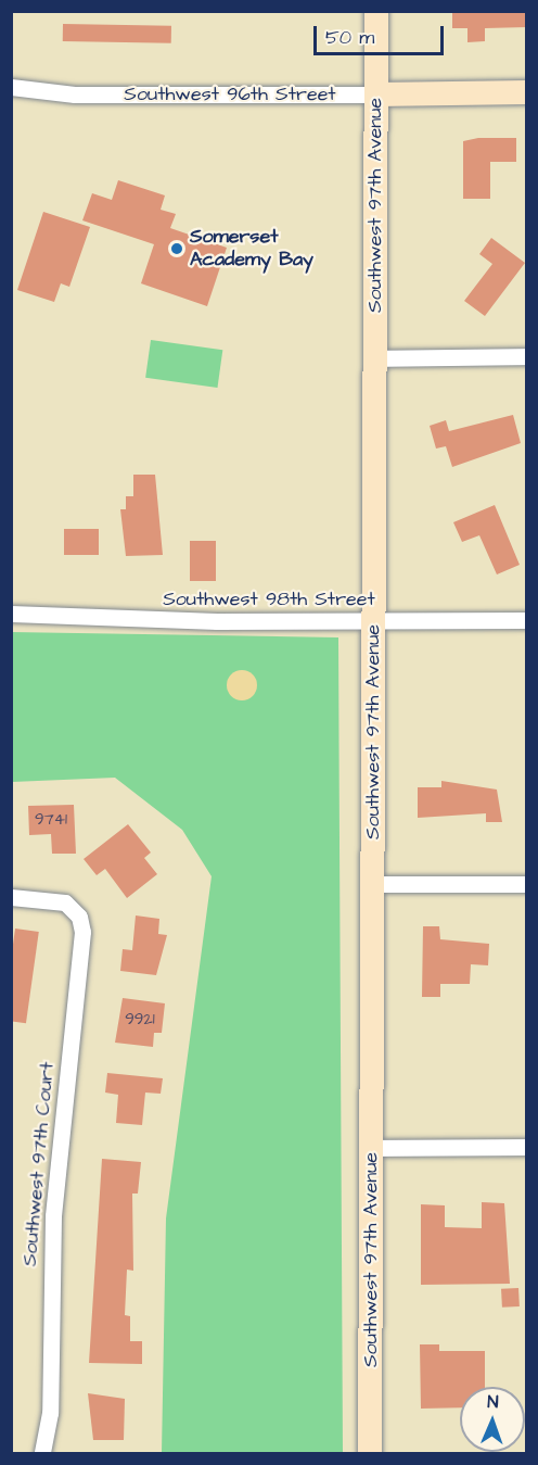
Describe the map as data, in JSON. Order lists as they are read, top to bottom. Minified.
{"streets":{"street":["Southwest 96th Street","Southwest 97th Avenue","Southwest 98th Street","Southwest 97th Court"]},"crossings":[["Southwest 96th Street","Southwest 97th Avenue"],["Southwest 97th Avenue","Southwest 98th Street"]],"places":["Somerset Academy Bay"],"house_numbers":["9741","9921"],"scale_bar":"50 m","north":"top"}
